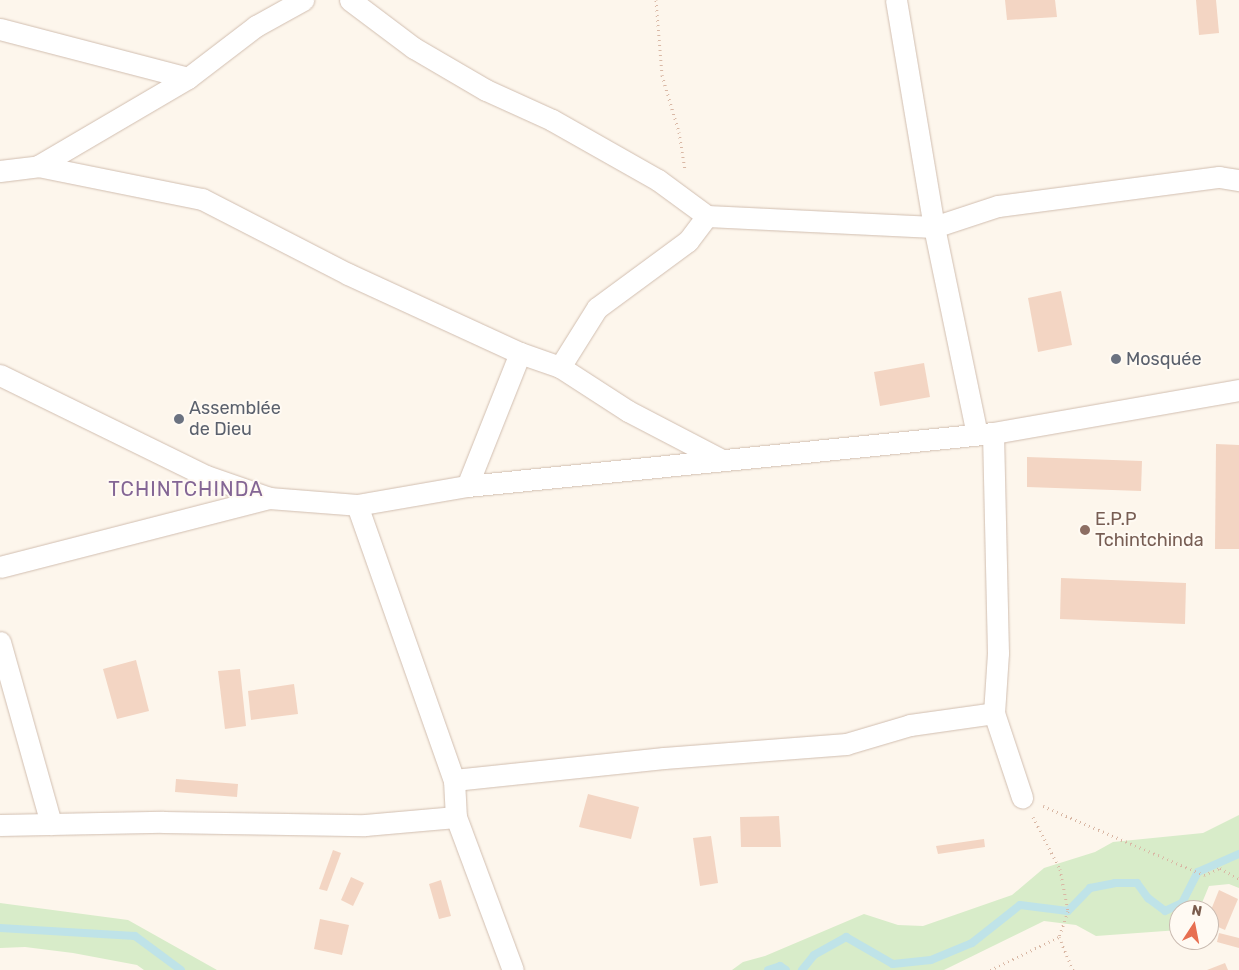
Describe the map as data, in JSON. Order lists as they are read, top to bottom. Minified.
{"districts":["TCHINTCHINDA"],"places":["Mosquée","Assemblée de Dieu","E.P.P Tchintchinda"],"north":"top"}
